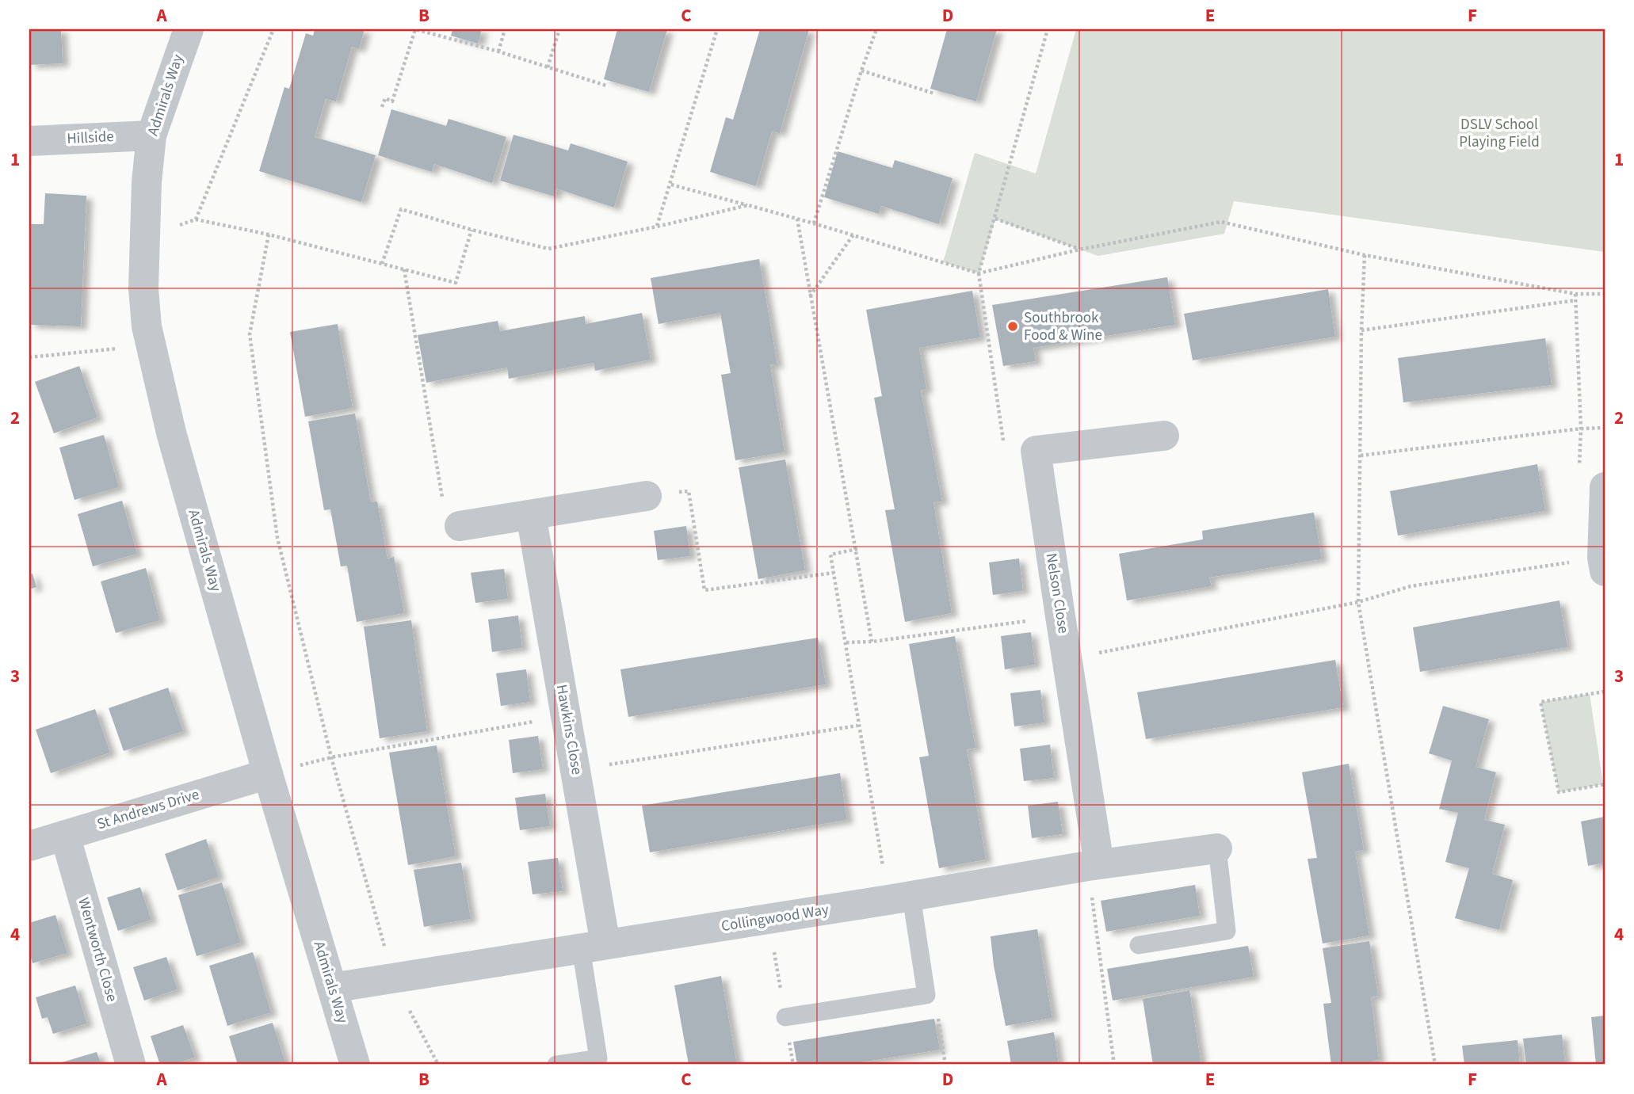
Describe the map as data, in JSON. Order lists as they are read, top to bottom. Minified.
{"streets":{"street":["Admirals Way","Hillside","Nelson Close","Hawkins Close","St Andrews Drive","Collingwood Way","Wentworth Close"]},"crossings":[["Admirals Way","Hillside"],["Admirals Way","St Andrews Drive"],["Admirals Way","Collingwood Way"],["Nelson Close","Collingwood Way"],["Hawkins Close","Collingwood Way"],["St Andrews Drive","Wentworth Close"]],"parks":["DSLV School Playing Field"],"places":["Southbrook Food & Wine"],"grid":{"columns":["A","B","C","D","E","F"],"rows":["1","2","3","4"]}}
